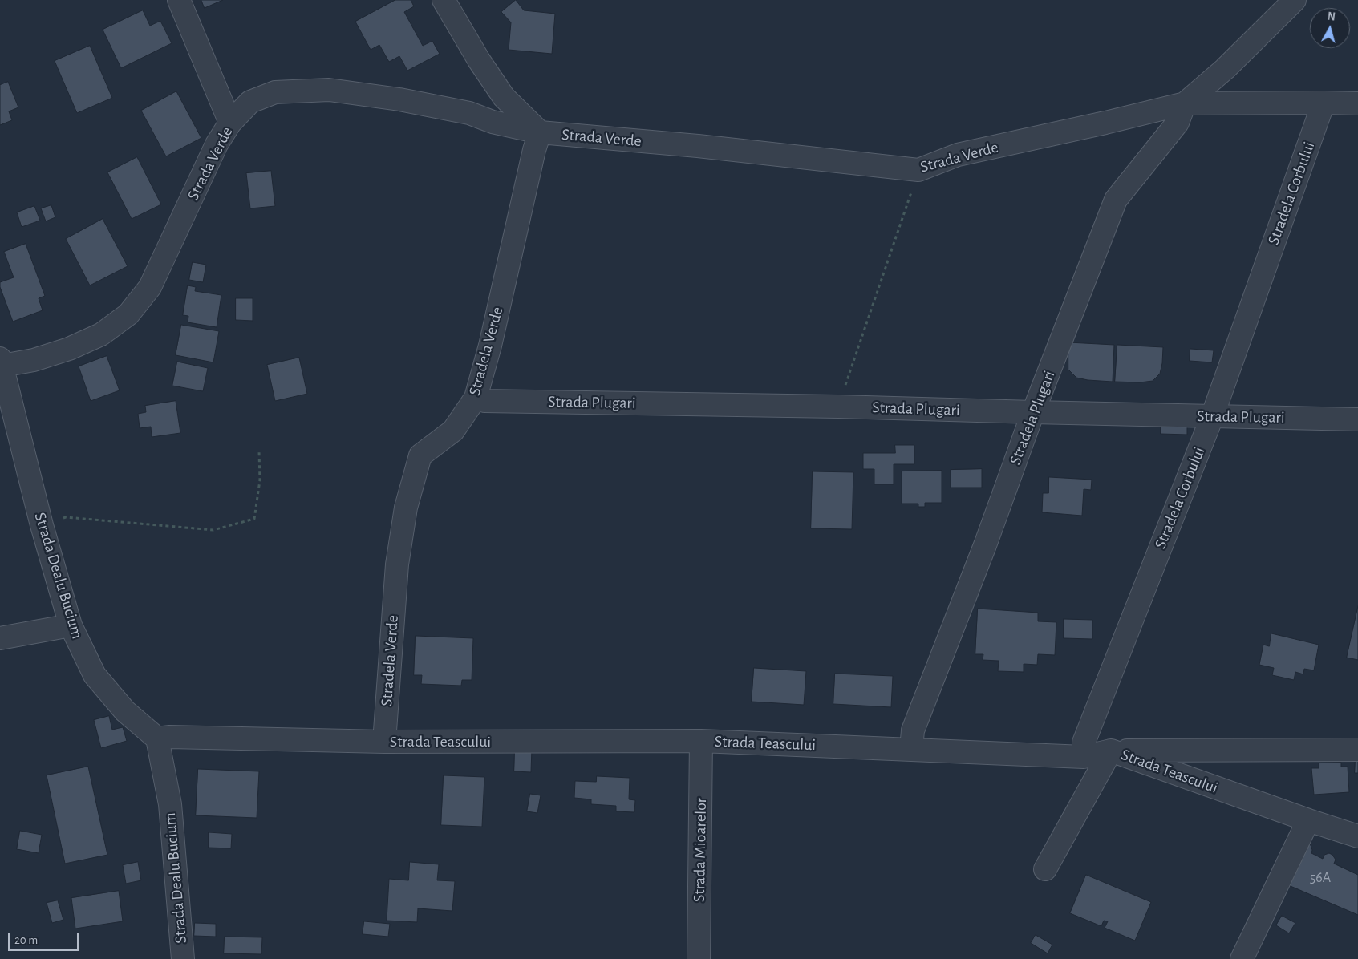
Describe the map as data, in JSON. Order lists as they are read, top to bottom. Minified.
{"streets":{"street":["Strada Verde","Stradela Corbului","Stradela Verde","Strada Plugari","Stradela Plugari","Strada Dealu Bucium","Strada Teascului","Strada Mioarelor"]},"crossings":[["Strada Verde","Stradela Verde"],["Strada Verde","Stradela Plugari"],["Strada Verde","Strada Dealu Bucium"],["Stradela Corbului","Strada Plugari"],["Stradela Corbului","Strada Teascului"],["Stradela Verde","Strada Plugari"],["Stradela Verde","Strada Teascului"],["Strada Plugari","Stradela Plugari"],["Stradela Plugari","Strada Teascului"],["Strada Dealu Bucium","Strada Teascului"],["Strada Teascului","Strada Mioarelor"]],"house_numbers":["56A"],"scale_bar":"20 m","north":"top"}
